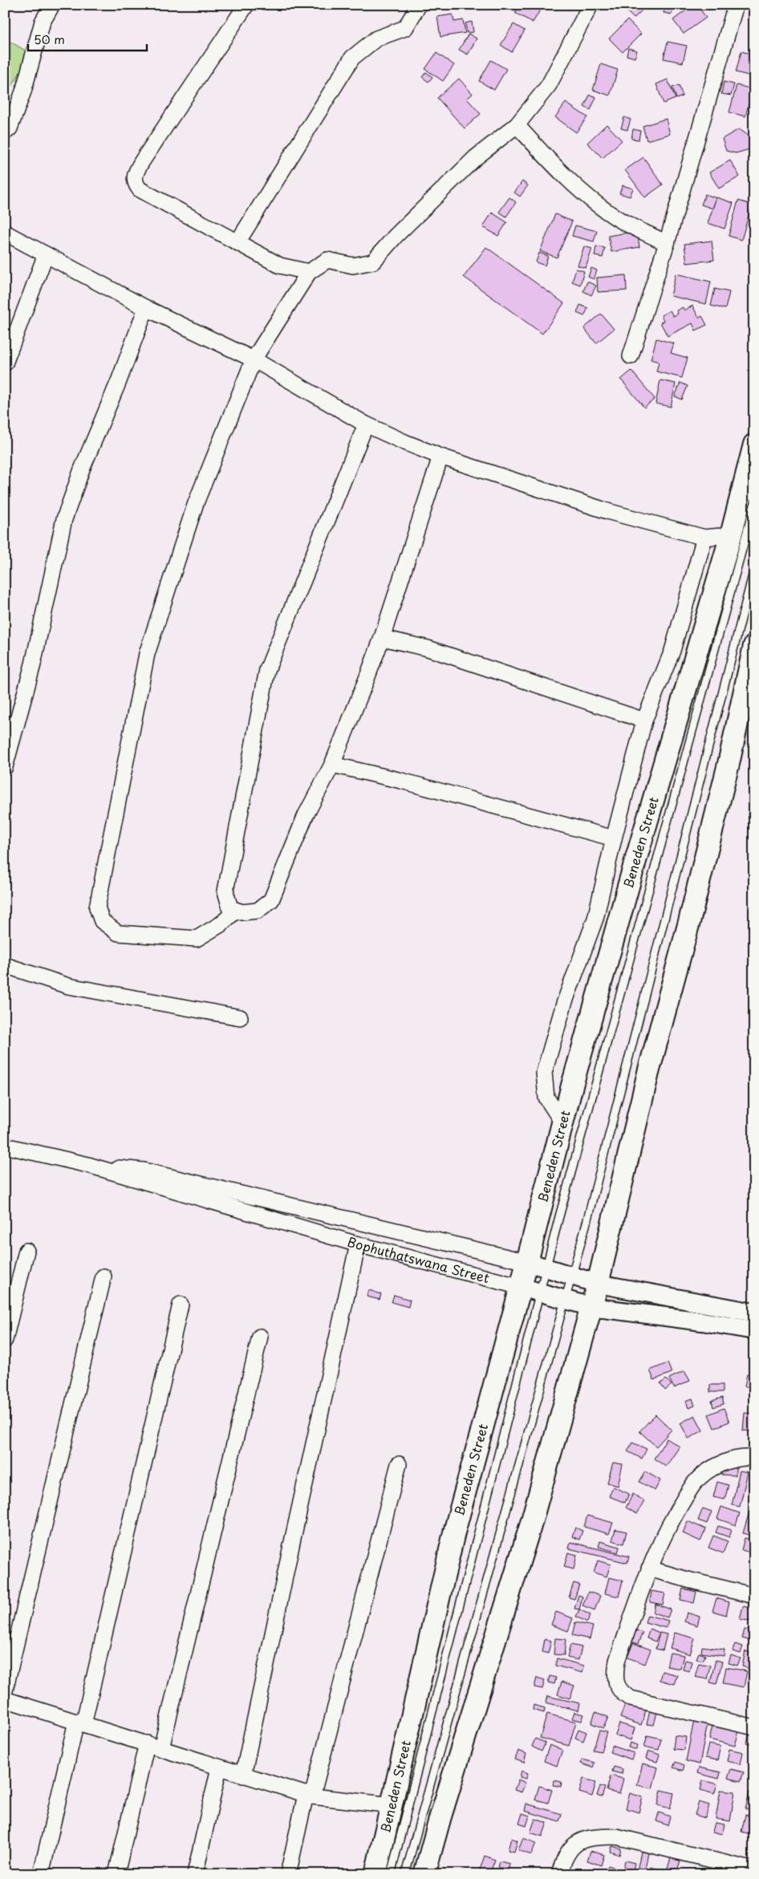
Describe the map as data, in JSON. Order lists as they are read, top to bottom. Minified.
{"streets":{"main road":["Beneden Street"],"street":["Bophuthatswana Street"]},"crossings":[["Beneden Street","Bophuthatswana Street"]],"scale_bar":"50 m"}
